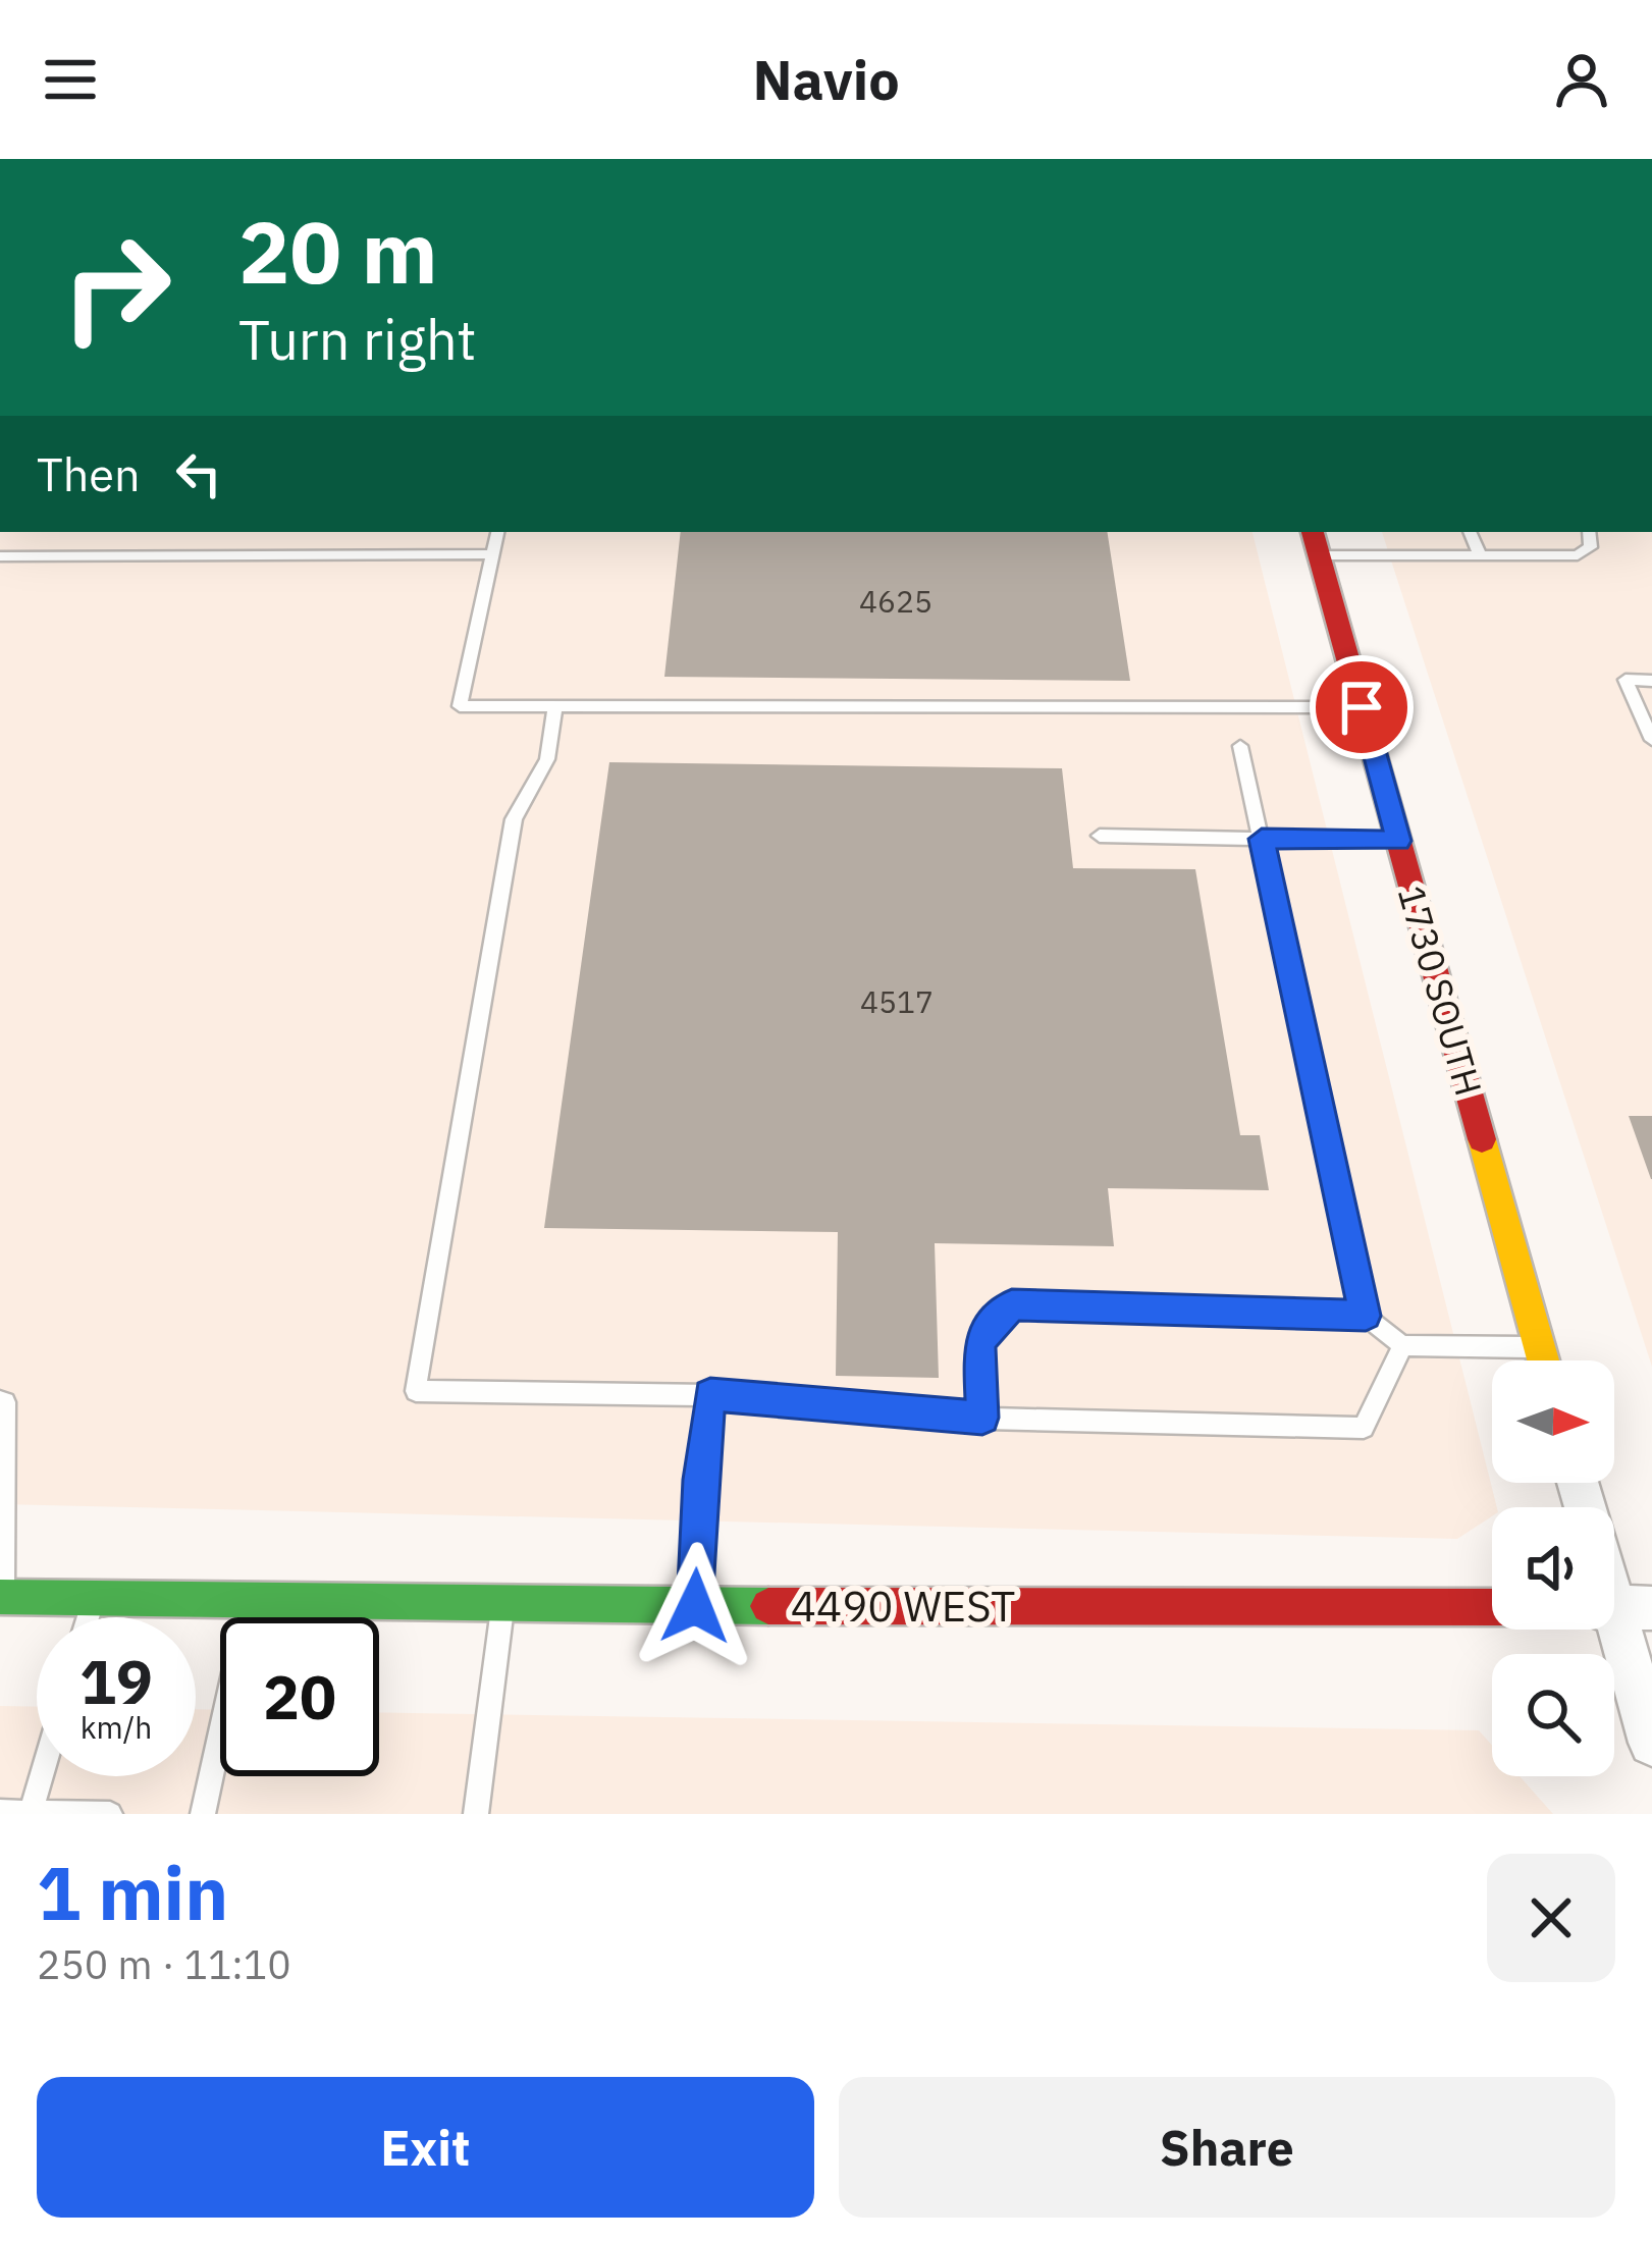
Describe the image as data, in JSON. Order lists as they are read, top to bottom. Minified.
{"streets":{"street":["1730 SOUTH","4490 WEST"]},"house_numbers":["4625","4517"],"north":"right","page":{"header":"Navio","turn":["20 m","Turn right"],"then":"Then","speed":"19 km/h","limit":"20","heading":["1 min","250 m · 11:10"],"buttons":["Exit","Share"]}}
